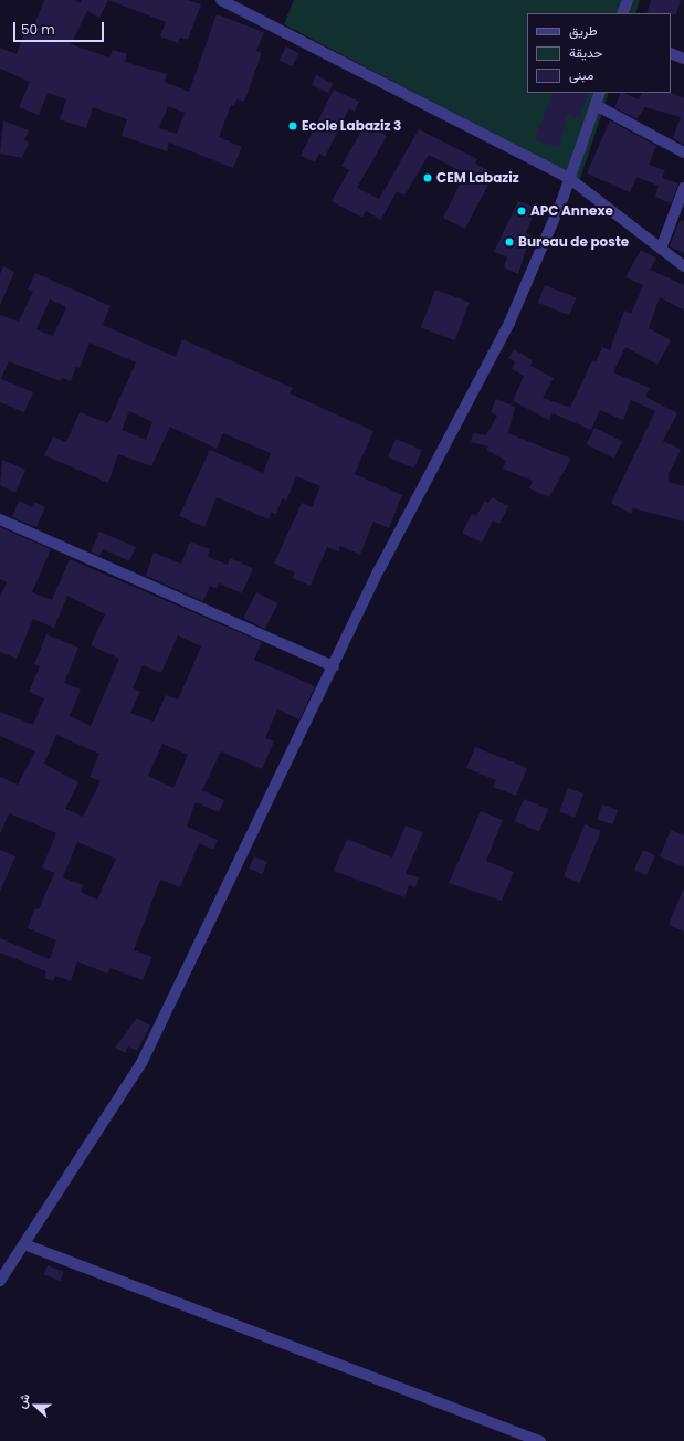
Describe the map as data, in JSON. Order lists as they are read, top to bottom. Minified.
{"places":["Ecole Labaziz 3","CEM Labaziz","APC Annexe","Bureau de poste"],"legend":["طريق","حديقة","مبنى"],"scale_bar":"50 m","north":"left"}
